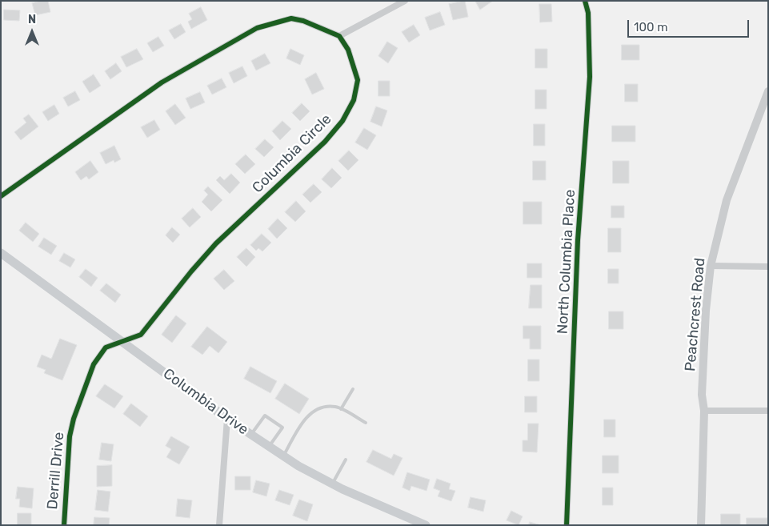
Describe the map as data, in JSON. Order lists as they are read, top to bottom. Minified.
{"streets":{"main road":["Columbia Drive"],"street":["Columbia Circle","North Columbia Place","Peachcrest Road","Derrill Drive"]},"crossings":[["Columbia Circle","Columbia Drive"],["Columbia Circle","Derrill Drive"],["Columbia Drive","Derrill Drive"]],"scale_bar":"100 m","north":"top"}
